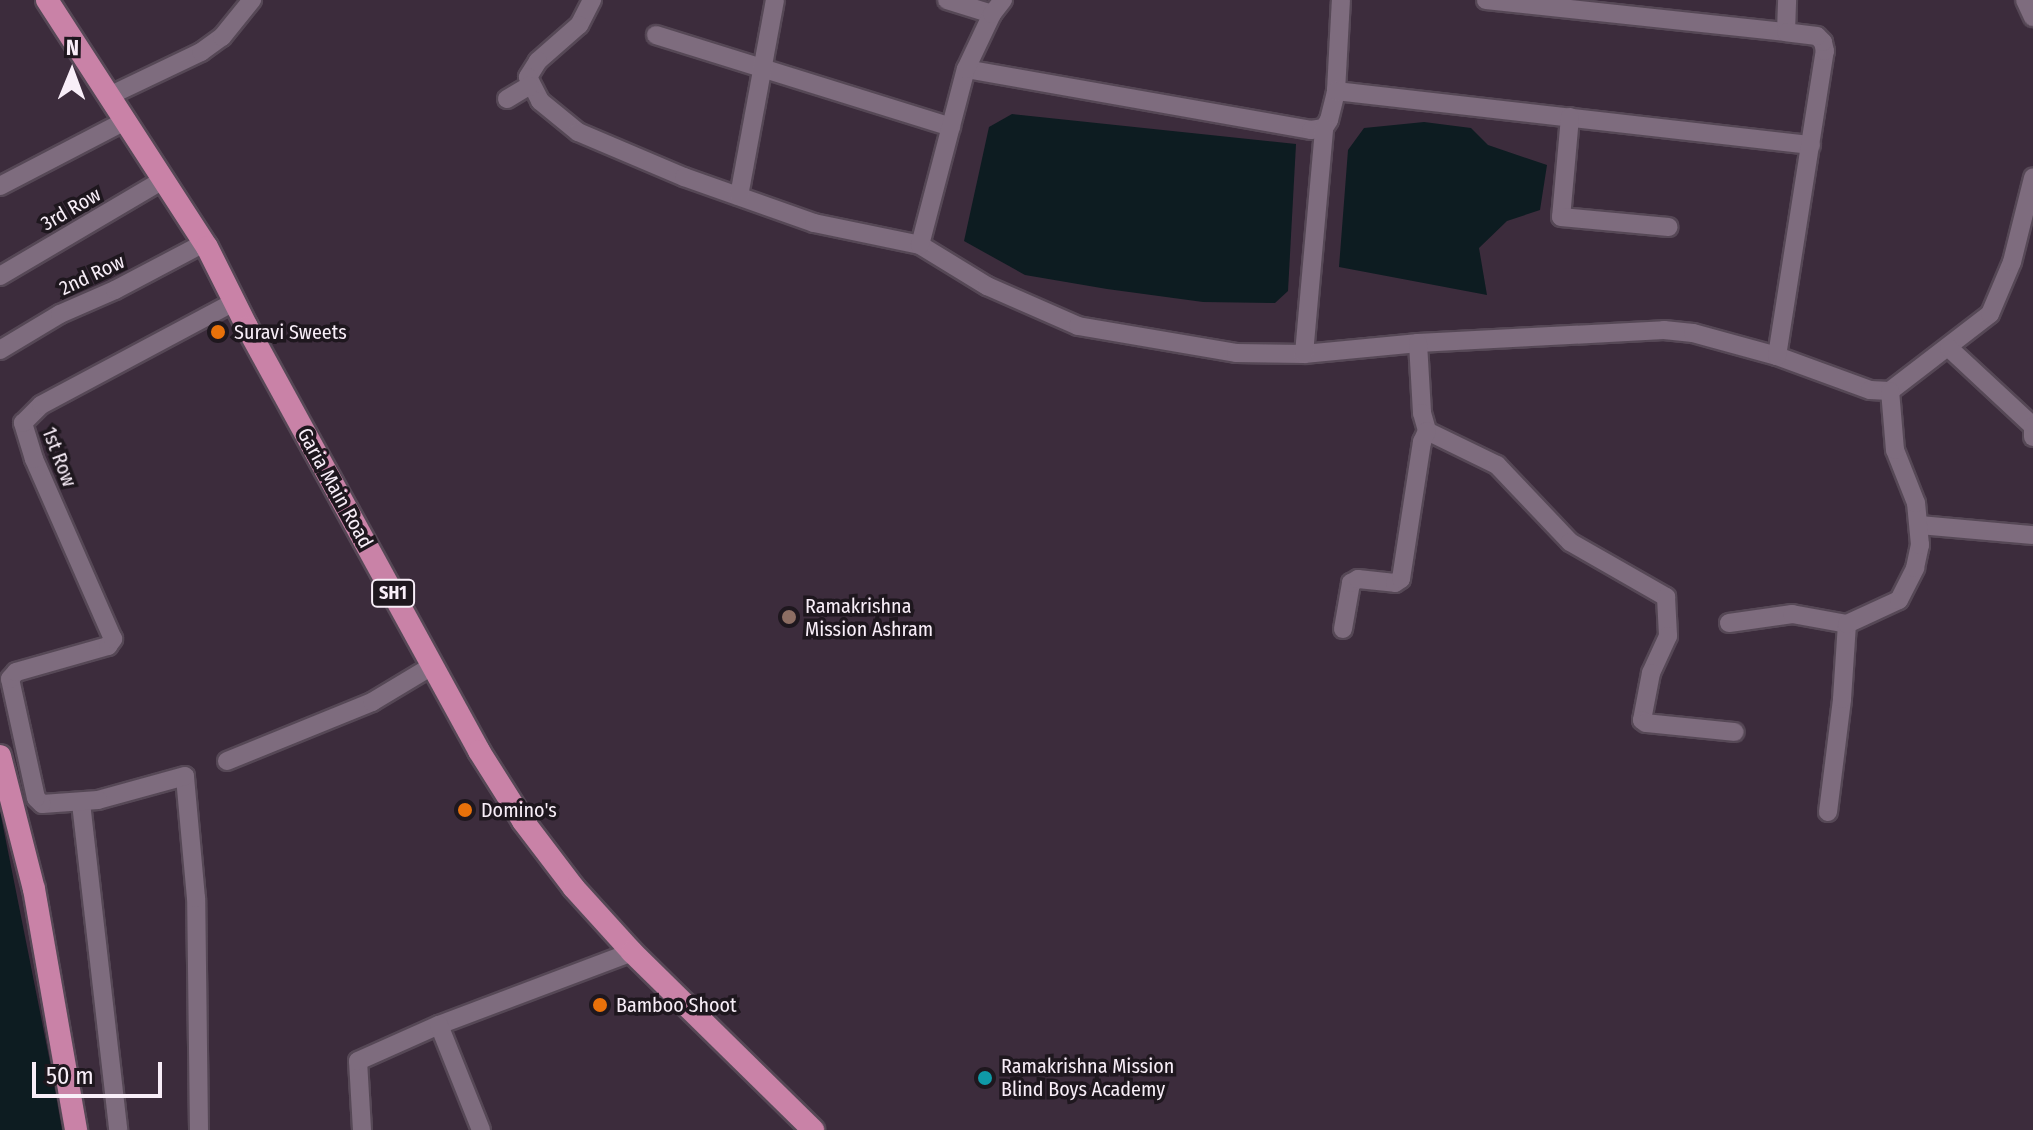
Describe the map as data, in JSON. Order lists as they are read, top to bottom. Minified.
{"streets":{"main road":["Garia Main Road","SH1"],"street":["3rd Row","2nd Row","1st Row"]},"crossings":[["3rd Row","Garia Main Road"],["2nd Row","Garia Main Road"],["1st Row","Garia Main Road"]],"places":["Suravi Sweets","Ramakrishna Mission Ashram","Domino's","Bamboo Shoot","Ramakrishna Mission Blind Boys Academy"],"scale_bar":"50 m","north":"top"}
